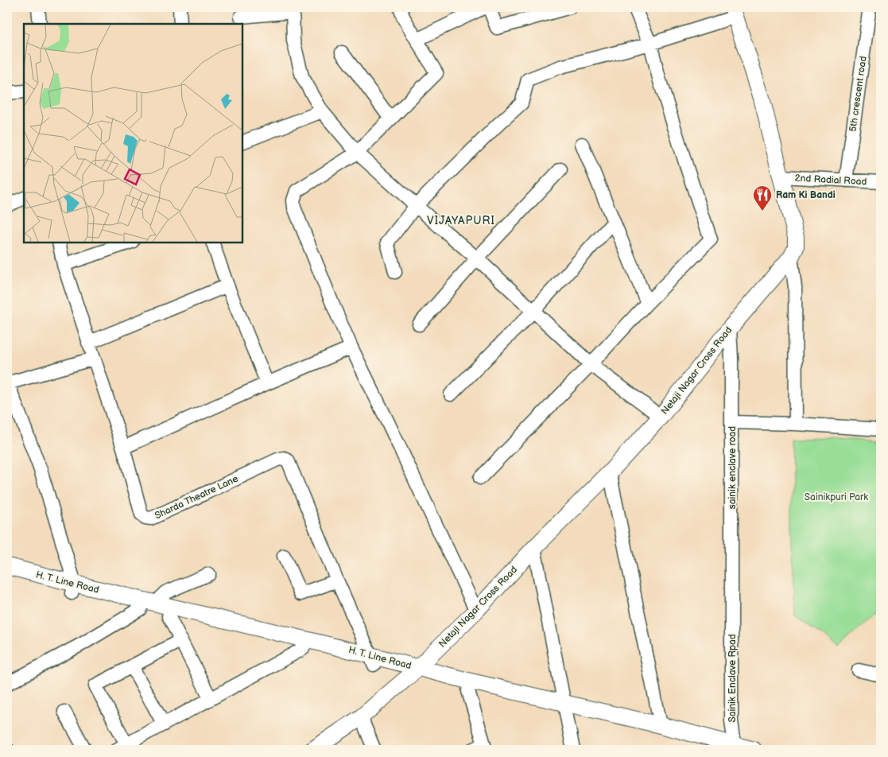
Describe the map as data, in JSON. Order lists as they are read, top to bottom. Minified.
{"streets":{"street":["5th crescent road","2nd Radial Road","Netaji Nagar Cross Road","sainik enclave road","Sharda Theatre Lane","H. T. Line Road","Sainik Enclave Rpad"]},"crossings":[["5th crescent road","2nd Radial Road"],["2nd Radial Road","Netaji Nagar Cross Road"],["Netaji Nagar Cross Road","sainik enclave road"],["Netaji Nagar Cross Road","H. T. Line Road"],["sainik enclave road","Sainik Enclave Rpad"],["Sharda Theatre Lane","H. T. Line Road"],["H. T. Line Road","Sainik Enclave Rpad"]],"districts":["VIJAYAPURI"],"parks":["Sainikpuri Park"],"places":{"restaurant":["Ram Ki Bandi"]}}
